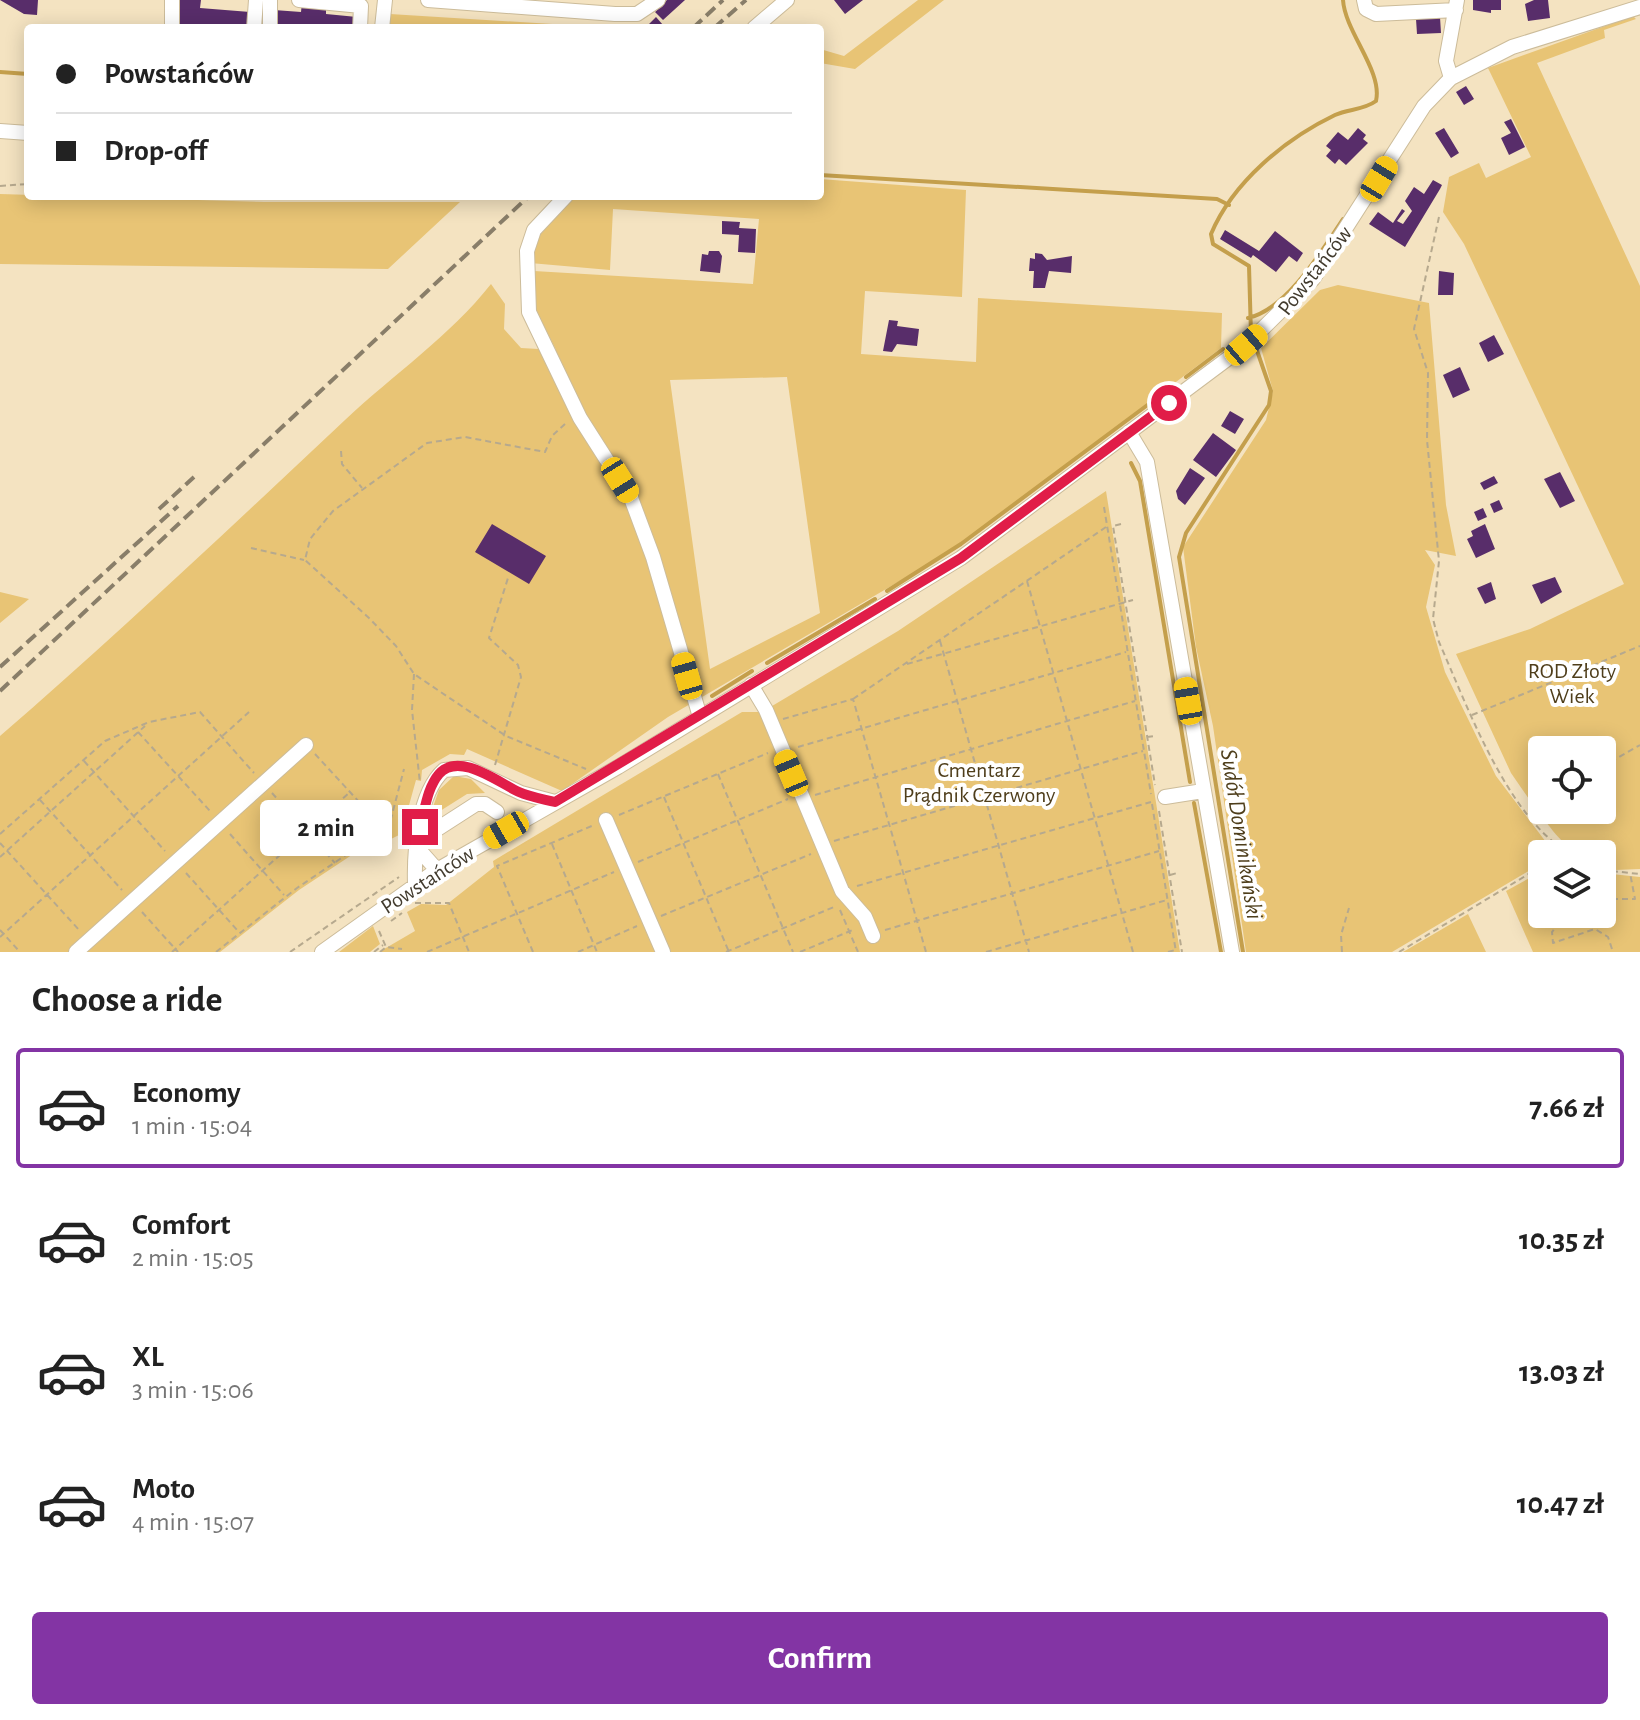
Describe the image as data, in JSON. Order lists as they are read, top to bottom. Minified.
{"streets":{"street":["Powstańców"]},"water":["Sudół Dominikański"],"parks":["ROD Złoty Wiek","Cmentarz Prądnik Czerwony"],"page":{"banner":["Powstańców","Drop-off"],"bubble":"2 min","heading":"Choose a ride","list":[{"name":"Economy","note":"1 min · 15:04","value":"7.66 zł"},{"name":"Comfort","note":"2 min · 15:05","value":"10.35 zł"},{"name":"XL","note":"3 min · 15:06","value":"13.03 zł"},{"name":"Moto","note":"4 min · 15:07","value":"10.47 zł"}],"buttons":"Confirm"}}
